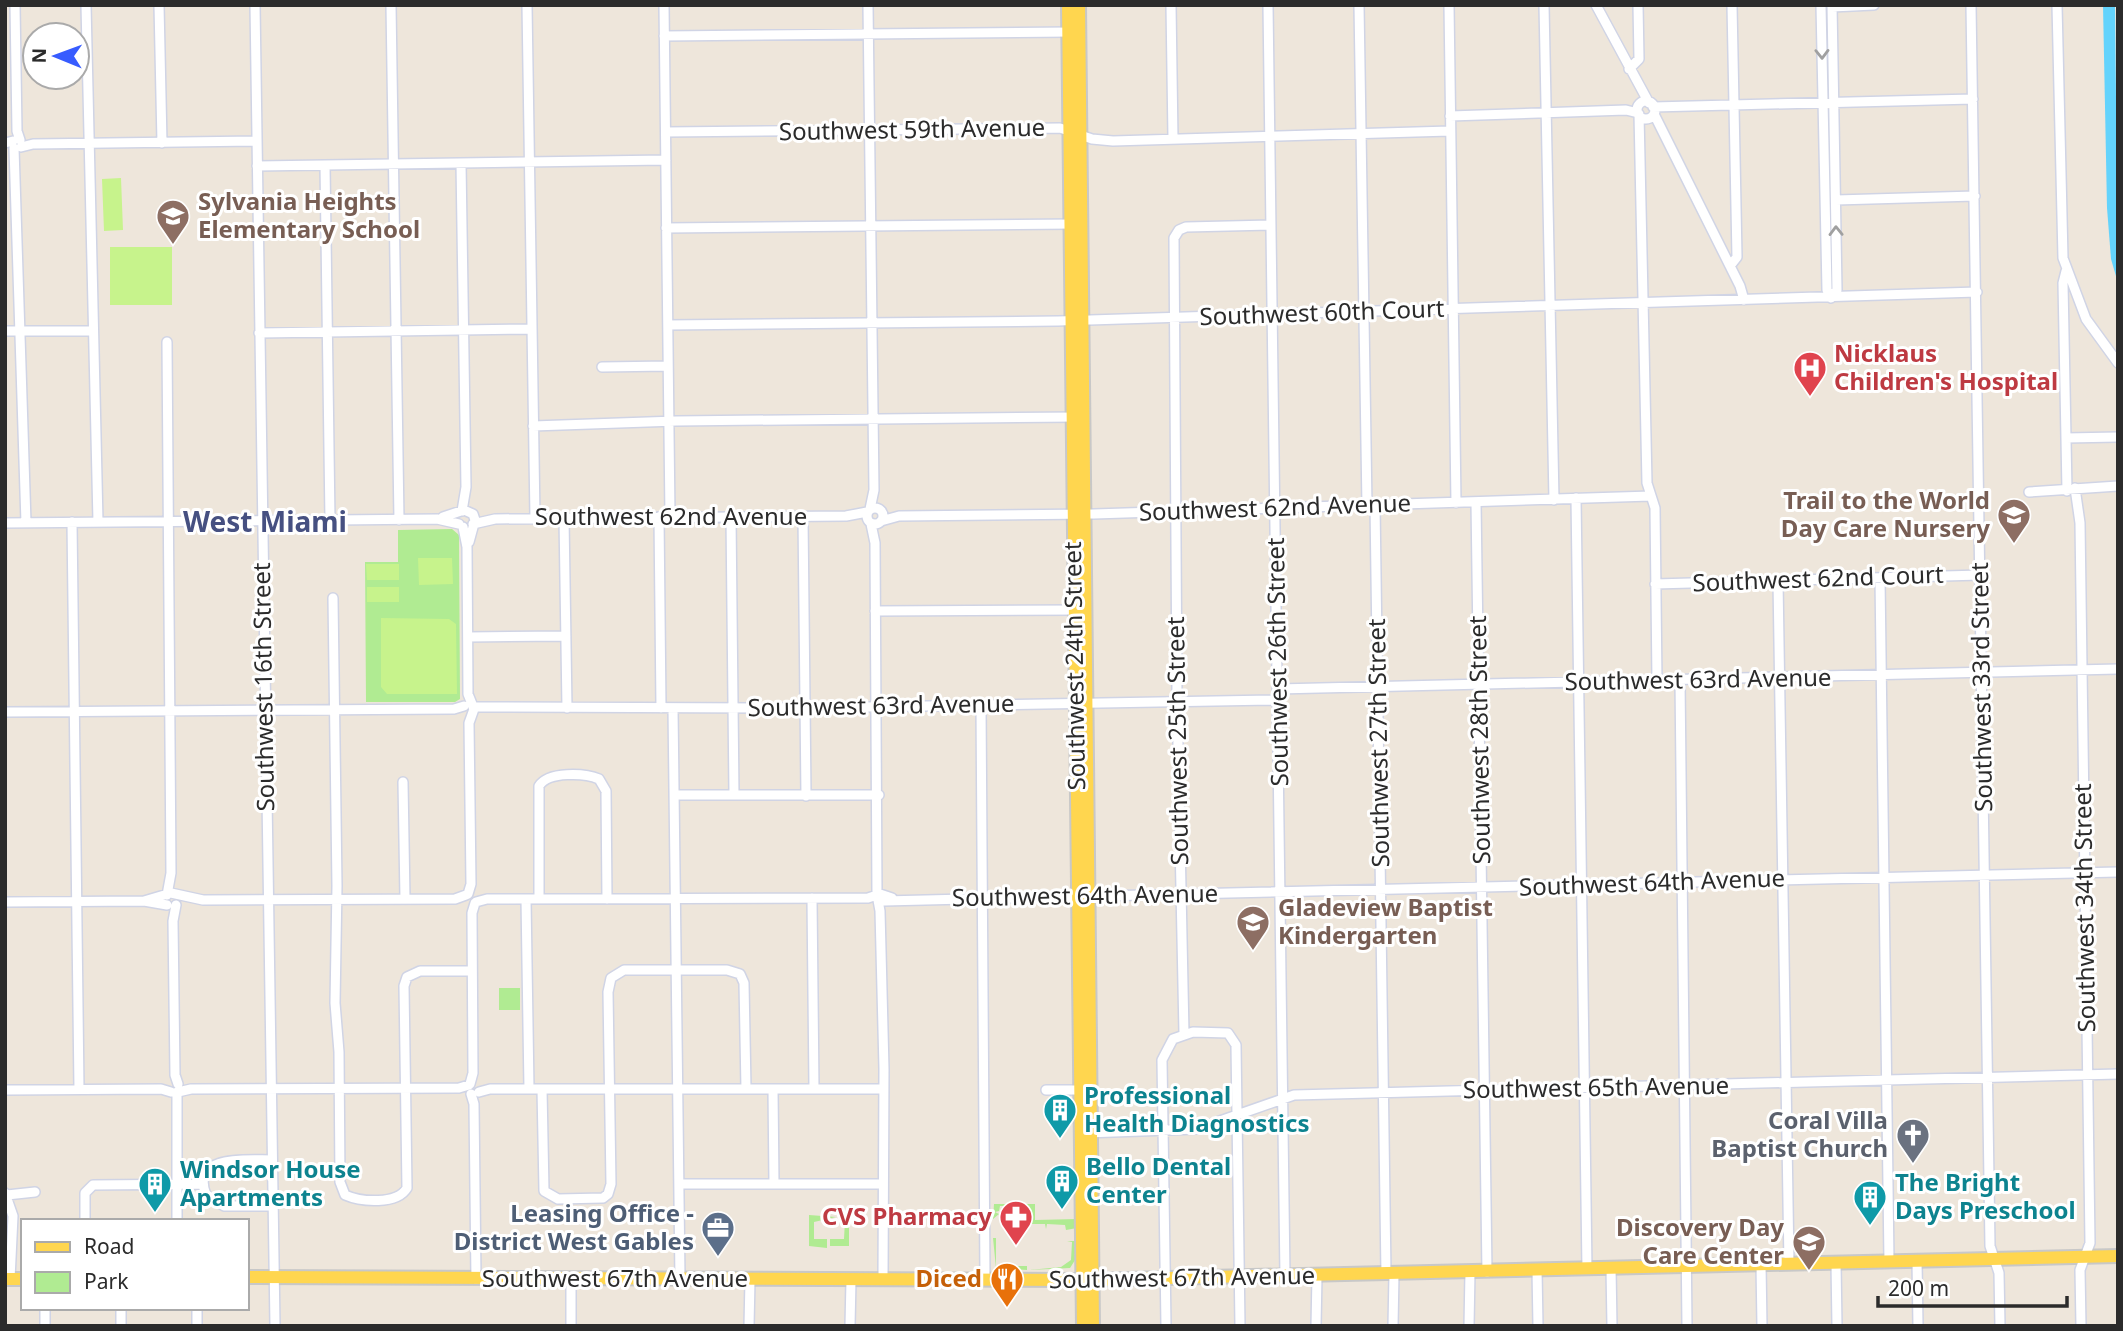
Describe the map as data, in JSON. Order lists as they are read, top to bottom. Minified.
{"streets":{"main road":["Southwest 24th Street","Southwest 67th Avenue"],"street":["Southwest 59th Avenue","Southwest 60th Court","Southwest 62nd Avenue","Southwest 62nd Court","Southwest 26th Street","Southwest 63rd Avenue","Southwest 16th Street","Southwest 33rd Street","Southwest 28th Street","Southwest 25th Street","Southwest 27th Street","Southwest 64th Avenue","Southwest 34th Street","Southwest 65th Avenue"]},"crossings":[["Southwest 59th Avenue","Southwest 26th Street"],["Southwest 59th Avenue","Southwest 24th Street"],["Southwest 59th Avenue","Southwest 27th Street"],["Southwest 60th Court","Southwest 26th Street"],["Southwest 60th Court","Southwest 24th Street"],["Southwest 60th Court","Southwest 33rd Street"],["Southwest 60th Court","Southwest 25th Street"],["Southwest 60th Court","Southwest 27th Street"],["Southwest 62nd Avenue","Southwest 26th Street"],["Southwest 62nd Avenue","Southwest 24th Street"],["Southwest 62nd Avenue","Southwest 16th Street"],["Southwest 62nd Avenue","Southwest 28th Street"],["Southwest 62nd Avenue","Southwest 25th Street"],["Southwest 62nd Avenue","Southwest 27th Street"],["Southwest 62nd Court","Southwest 33rd Street"],["Southwest 26th Street","Southwest 63rd Avenue"],["Southwest 26th Street","Southwest 25th Street"],["Southwest 26th Street","Southwest 64th Avenue"],["Southwest 26th Street","Southwest 65th Avenue"],["Southwest 26th Street","Southwest 67th Avenue"],["Southwest 24th Street","Southwest 63rd Avenue"],["Southwest 24th Street","Southwest 64th Avenue"],["Southwest 24th Street","Southwest 65th Avenue"],["Southwest 24th Street","Southwest 67th Avenue"],["Southwest 63rd Avenue","Southwest 33rd Street"],["Southwest 63rd Avenue","Southwest 28th Street"],["Southwest 63rd Avenue","Southwest 25th Street"],["Southwest 63rd Avenue","Southwest 27th Street"],["Southwest 63rd Avenue","Southwest 34th Street"],["Southwest 16th Street","Southwest 64th Avenue"],["Southwest 16th Street","Southwest 67th Avenue"],["Southwest 33rd Street","Southwest 64th Avenue"],["Southwest 33rd Street","Southwest 65th Avenue"],["Southwest 33rd Street","Southwest 67th Avenue"],["Southwest 28th Street","Southwest 64th Avenue"],["Southwest 28th Street","Southwest 65th Avenue"],["Southwest 28th Street","Southwest 67th Avenue"],["Southwest 25th Street","Southwest 64th Avenue"],["Southwest 27th Street","Southwest 64th Avenue"],["Southwest 27th Street","Southwest 65th Avenue"],["Southwest 27th Street","Southwest 67th Avenue"],["Southwest 64th Avenue","Southwest 34th Street"],["Southwest 34th Street","Southwest 65th Avenue"],["Southwest 34th Street","Southwest 67th Avenue"]],"districts":["West Miami"],"places":{"school or university":["Sylvania Heights Elementary School","Trail to the World Day Care Nursery","Gladeview Baptist Kindergarten","Discovery Day Care Center"],"hospital":["Nicklaus Children's Hospital"],"building":["Professional Health Diagnostics","Bello Dental Center","Windsor House Apartments","The Bright Days Preschool"],"church":["Coral Villa Baptist Church"],"pharmacy":["CVS Pharmacy"],"office":["Leasing Office - District West Gables"],"restaurant":["Diced"]},"legend":["Road","Park"],"scale_bar":"200 m","north":"left"}
